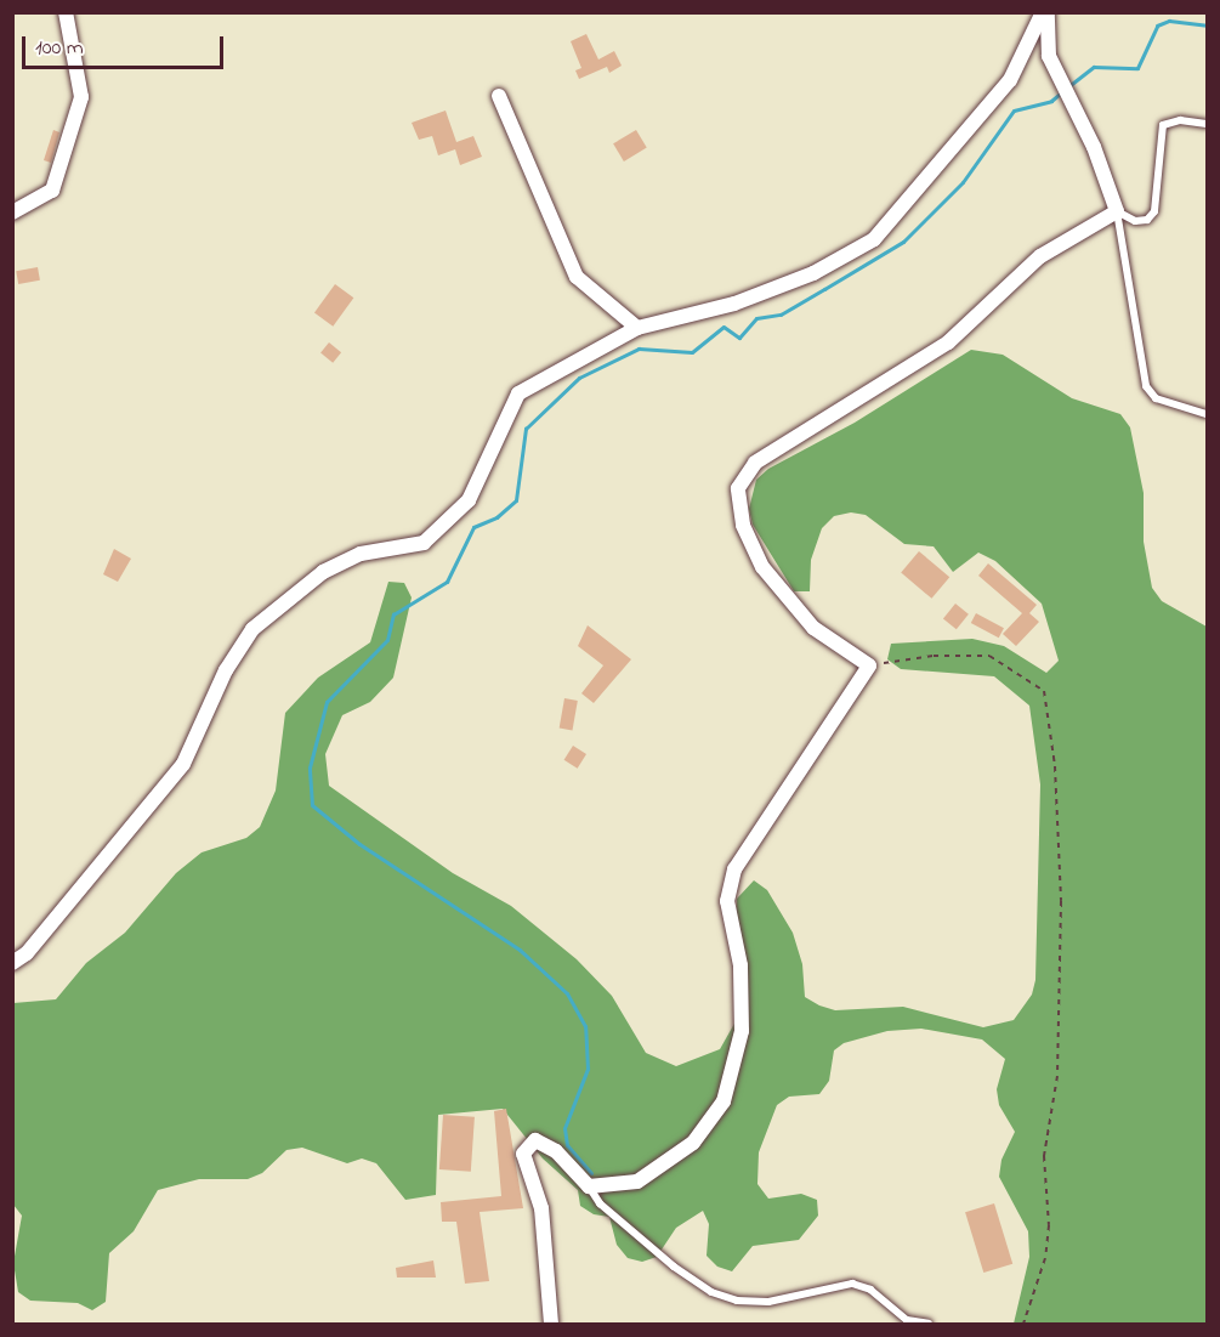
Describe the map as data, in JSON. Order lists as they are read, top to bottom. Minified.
{"scale_bar":"100 m"}
